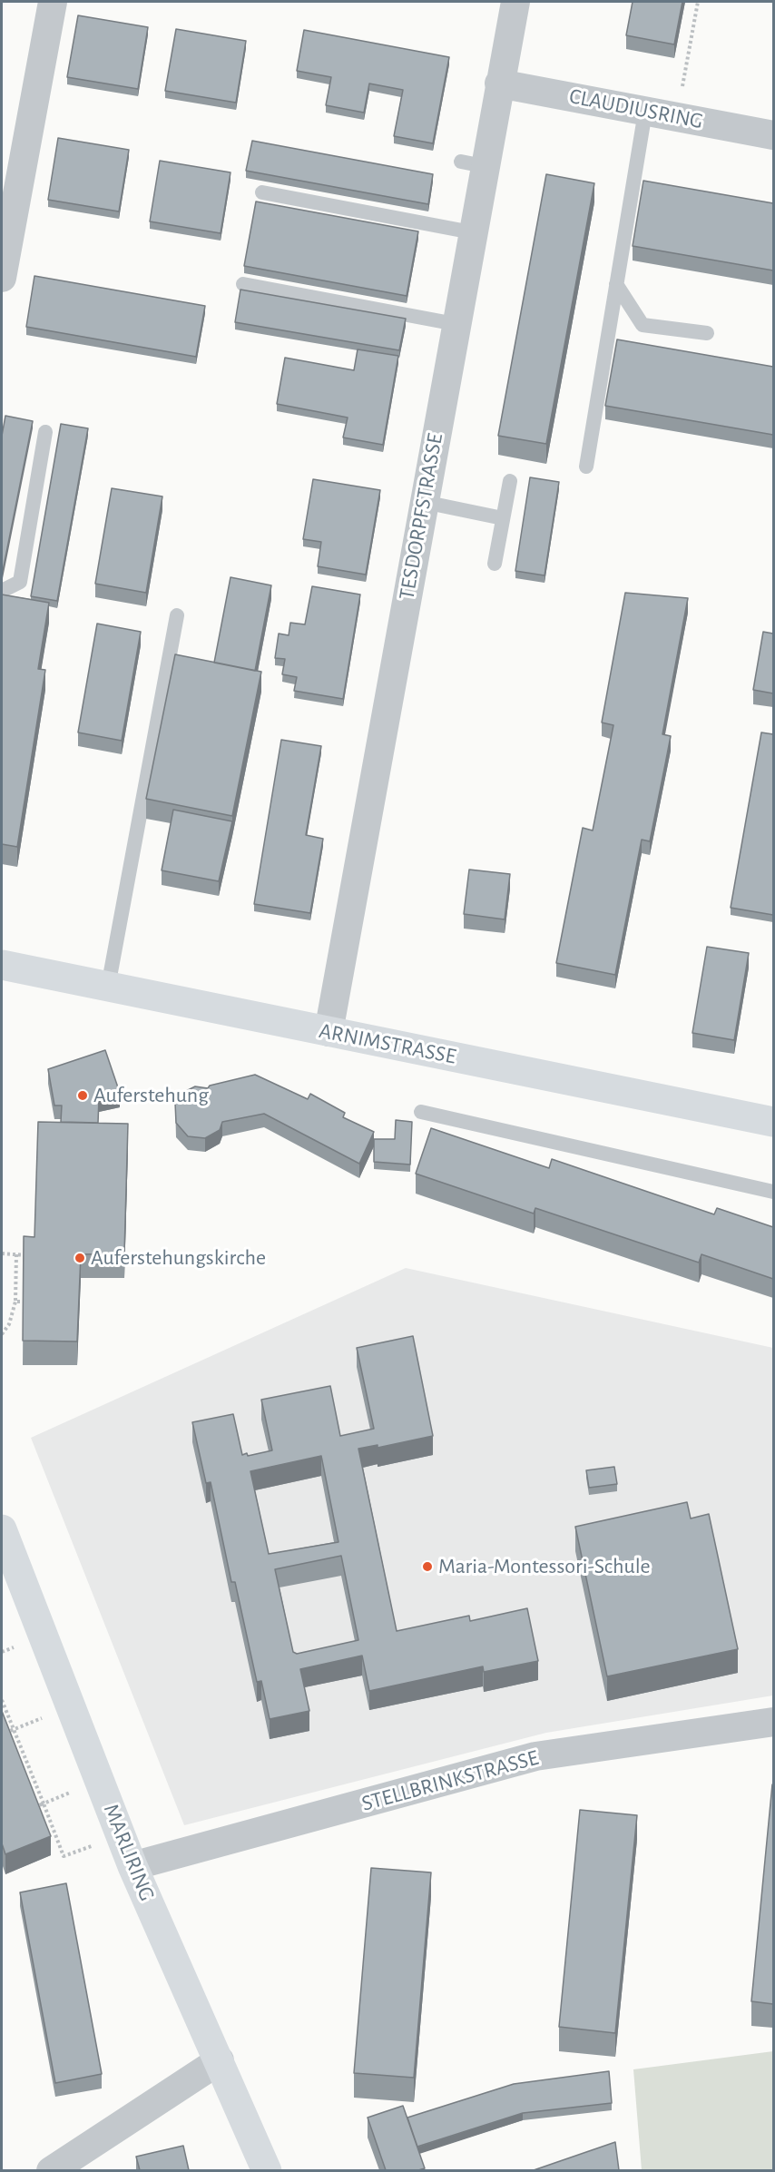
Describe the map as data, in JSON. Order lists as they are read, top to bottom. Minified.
{"streets":{"main road":["ARNIMSTRASSE","MARLIRING"],"street":["CLAUDIUSRING","TESDORPFSTRASSE","STELLBRINKSTRASSE"]},"crossings":[["CLAUDIUSRING","TESDORPFSTRASSE"],["TESDORPFSTRASSE","ARNIMSTRASSE"],["STELLBRINKSTRASSE","MARLIRING"]],"places":["Auferstehung","Auferstehungskirche","Maria-Montessori-Schule"]}
